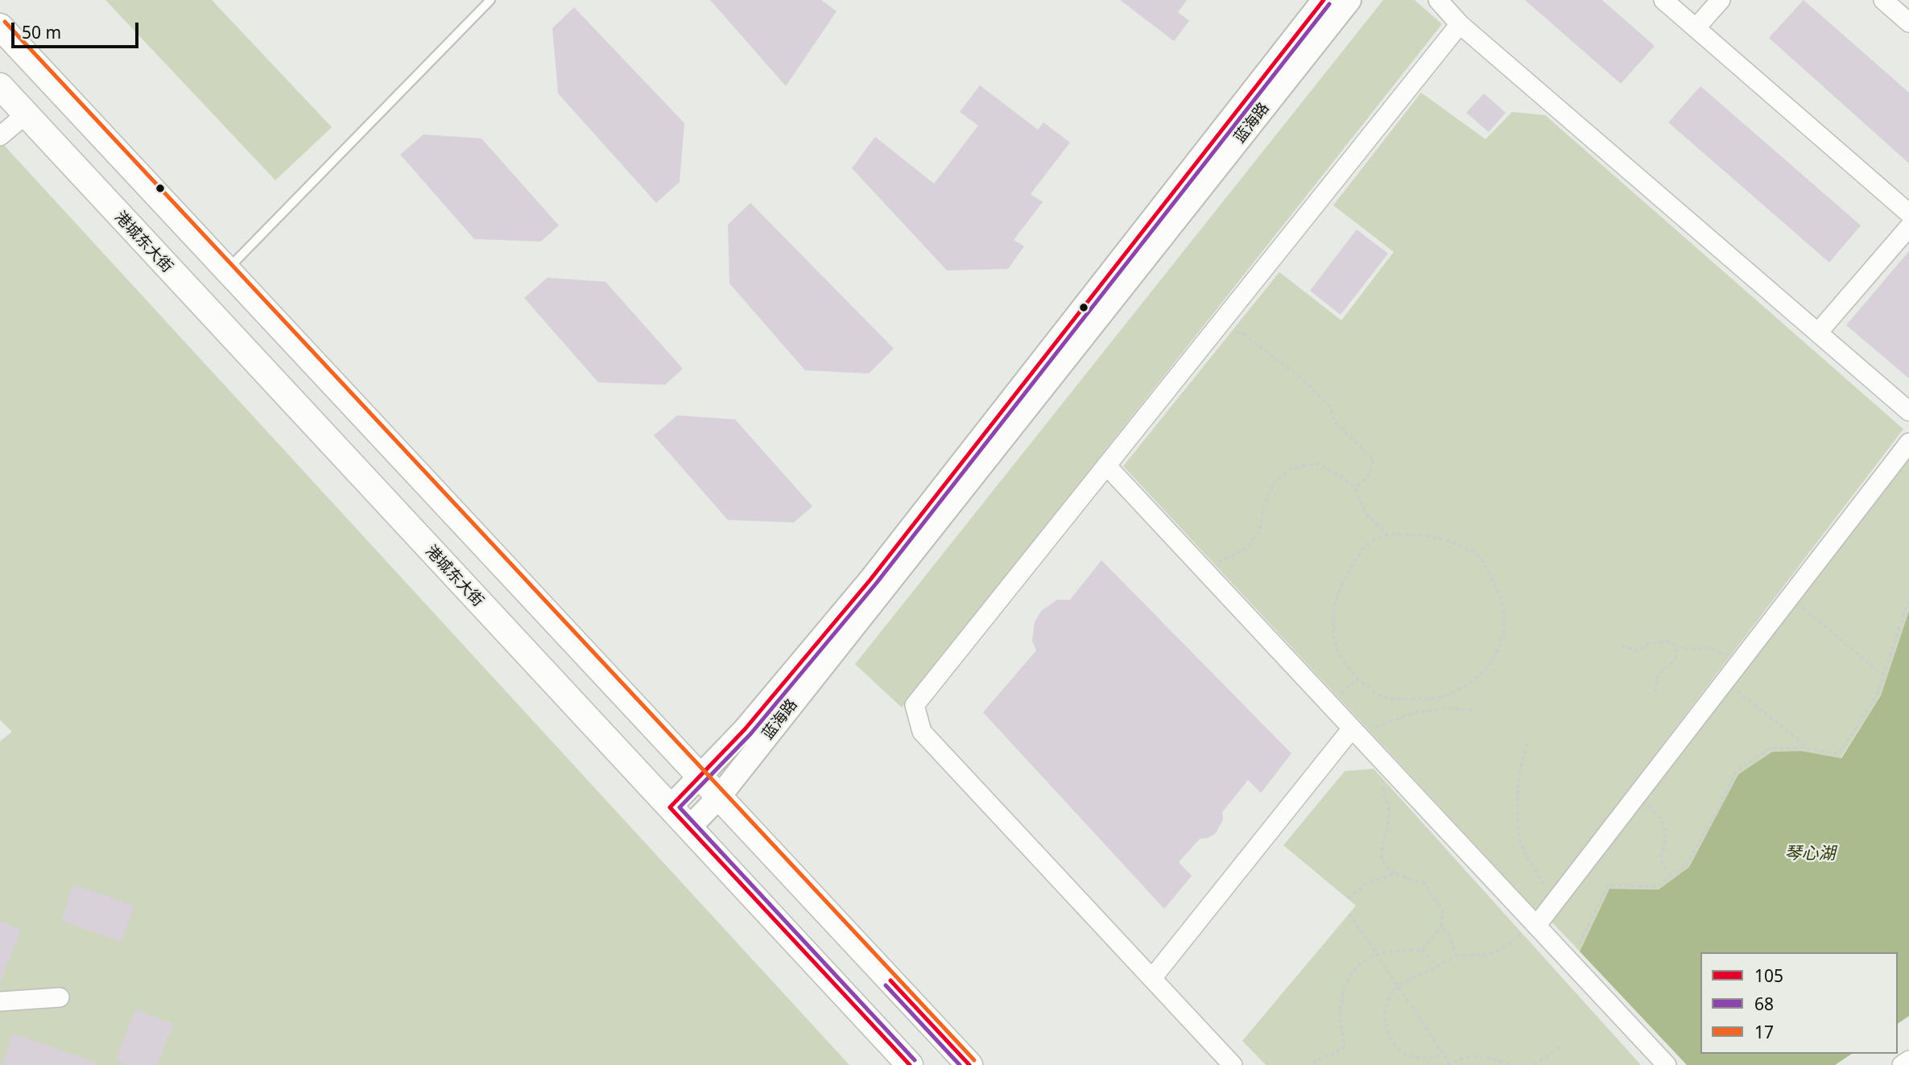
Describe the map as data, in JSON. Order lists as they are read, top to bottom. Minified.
{"streets":{"main road":["港城东大街"],"street":["蓝海路"]},"crossings":[["蓝海路","港城东大街"]],"water":["琴心湖"],"lines":["transit line 105","transit line 68","transit line 17"],"legend":["105","68","17"],"scale_bar":"50 m"}
